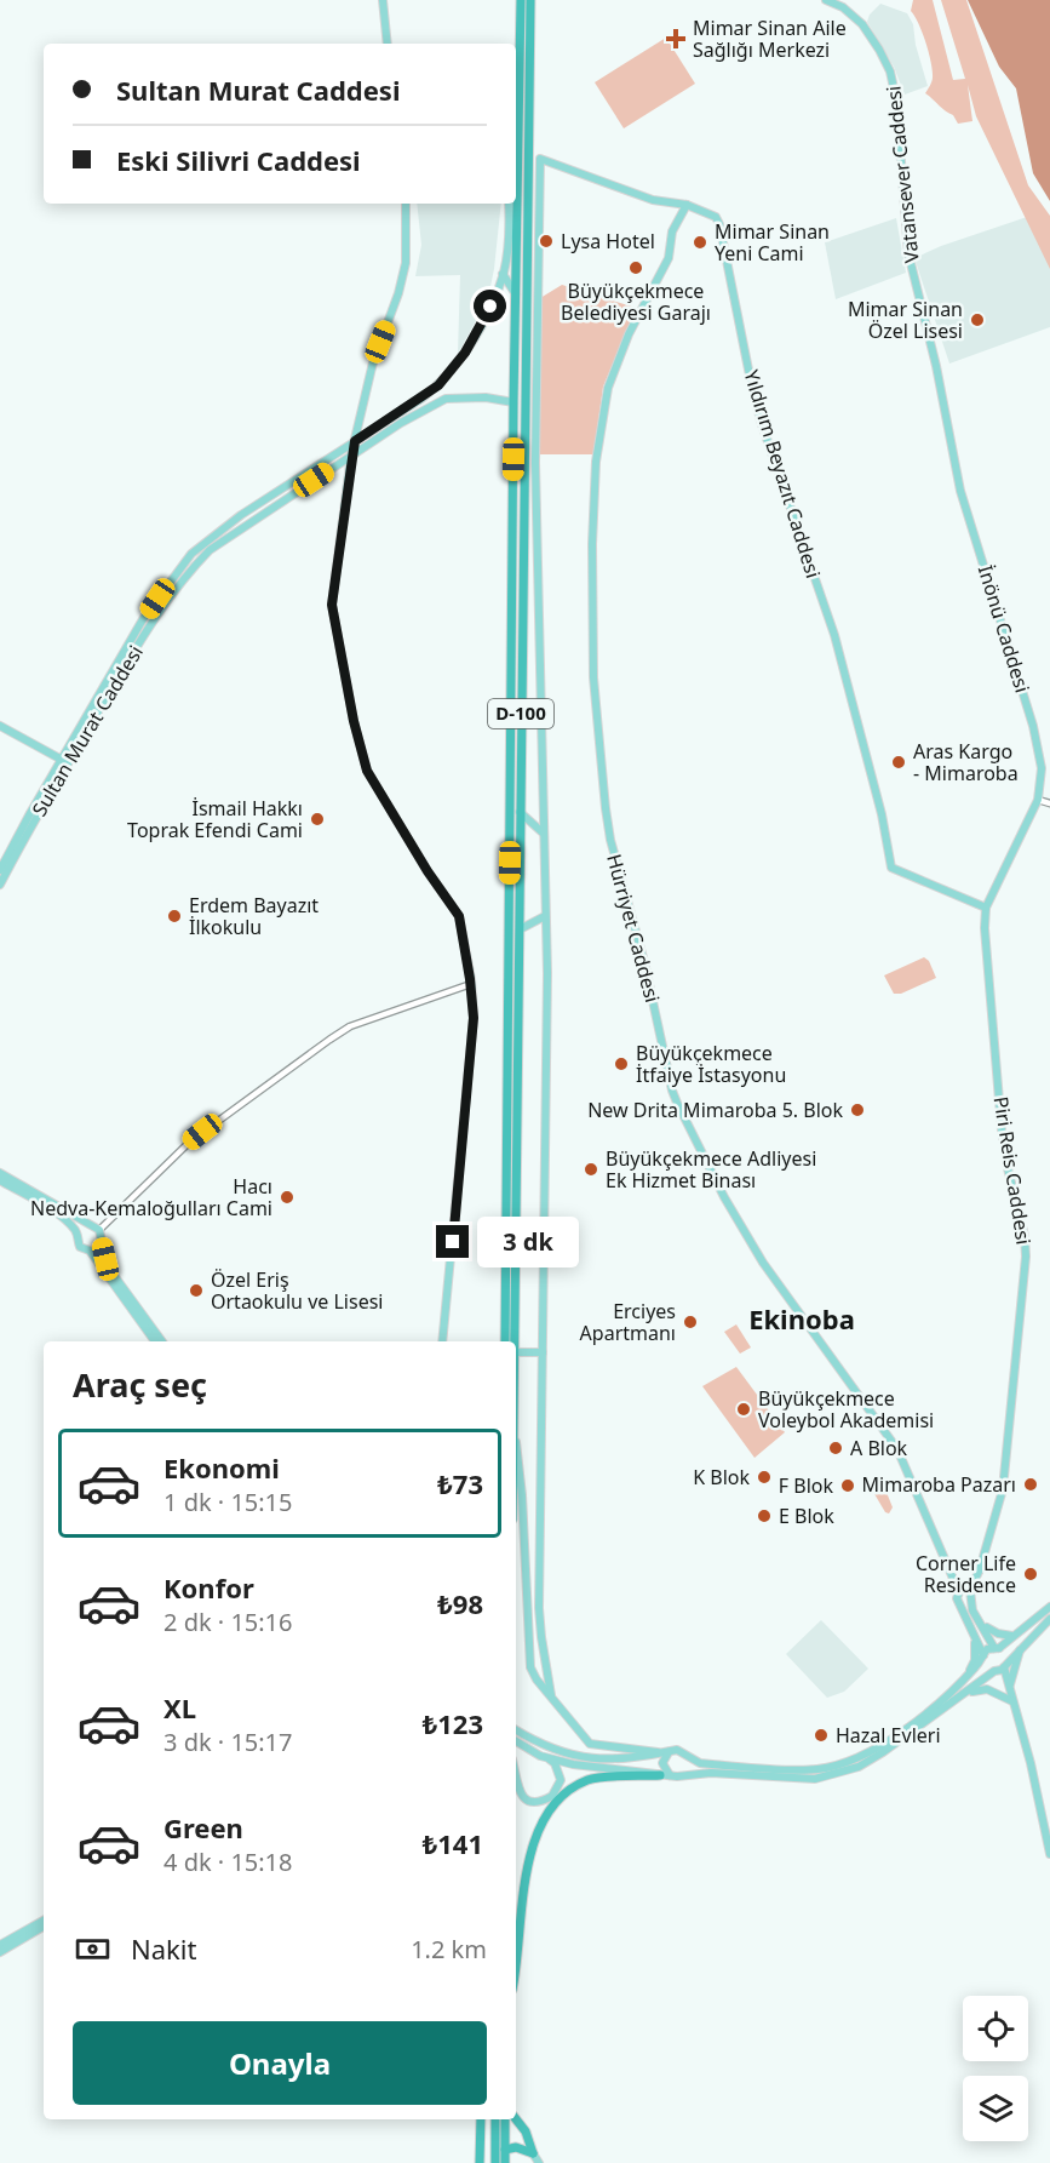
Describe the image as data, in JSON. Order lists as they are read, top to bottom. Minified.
{"streets":{"highway":["D-100"],"main road":["Vatansever Caddesi","Yıldırım Beyazıt Caddesi","İnönü Caddesi","Sultan Murat Caddesi","Hürriyet Caddesi","Piri Reis Caddesi"]},"crossings":[["Vatansever Caddesi","İnönü Caddesi"],["Yıldırım Beyazıt Caddesi","Hürriyet Caddesi"],["Yıldırım Beyazıt Caddesi","Piri Reis Caddesi"],["İnönü Caddesi","Piri Reis Caddesi"],["D-100","Sultan Murat Caddesi"],["Hürriyet Caddesi","Piri Reis Caddesi"]],"districts":["Ekinoba"],"places":{"health":["Mimar Sinan Aile Sağlığı Merkezi"],"other":["Lysa Hotel","Mimar Sinan Yeni Cami","Büyükçekmece Belediyesi Garajı","Mimar Sinan Özel Lisesi","Aras Kargo - Mimaroba","İsmail Hakkı Toprak Efendi Cami","Erdem Bayazıt İlkokulu","Büyükçekmece İtfaiye İstasyonu","New Drita Mimaroba 5. Blok","Büyükçekmece Adliyesi Ek Hizmet Binası","Hacı Nedva-Kemaloğulları Cami","Özel Eriş Ortaokulu ve Lisesi","Erciyes Apartmanı","Büyükçekmece Voleybol Akademisi","A Blok","K Blok","Mimaroba Pazarı","F Blok","E Blok","Corner Life Residence","Hazal Evleri"]},"page":{"banner":["Sultan Murat Caddesi","Eski Silivri Caddesi"],"bubble":"3 dk","heading":"Araç seç","list":[{"name":"Ekonomi","note":"1 dk · 15:15","value":"₺73"},{"name":"Konfor","note":"2 dk · 15:16","value":"₺98"},{"name":"XL","note":"3 dk · 15:17","value":"₺123"},{"name":"Green","note":"4 dk · 15:18","value":"₺141"}],"pay":["Nakit","1.2 km"],"buttons":"Onayla"}}
